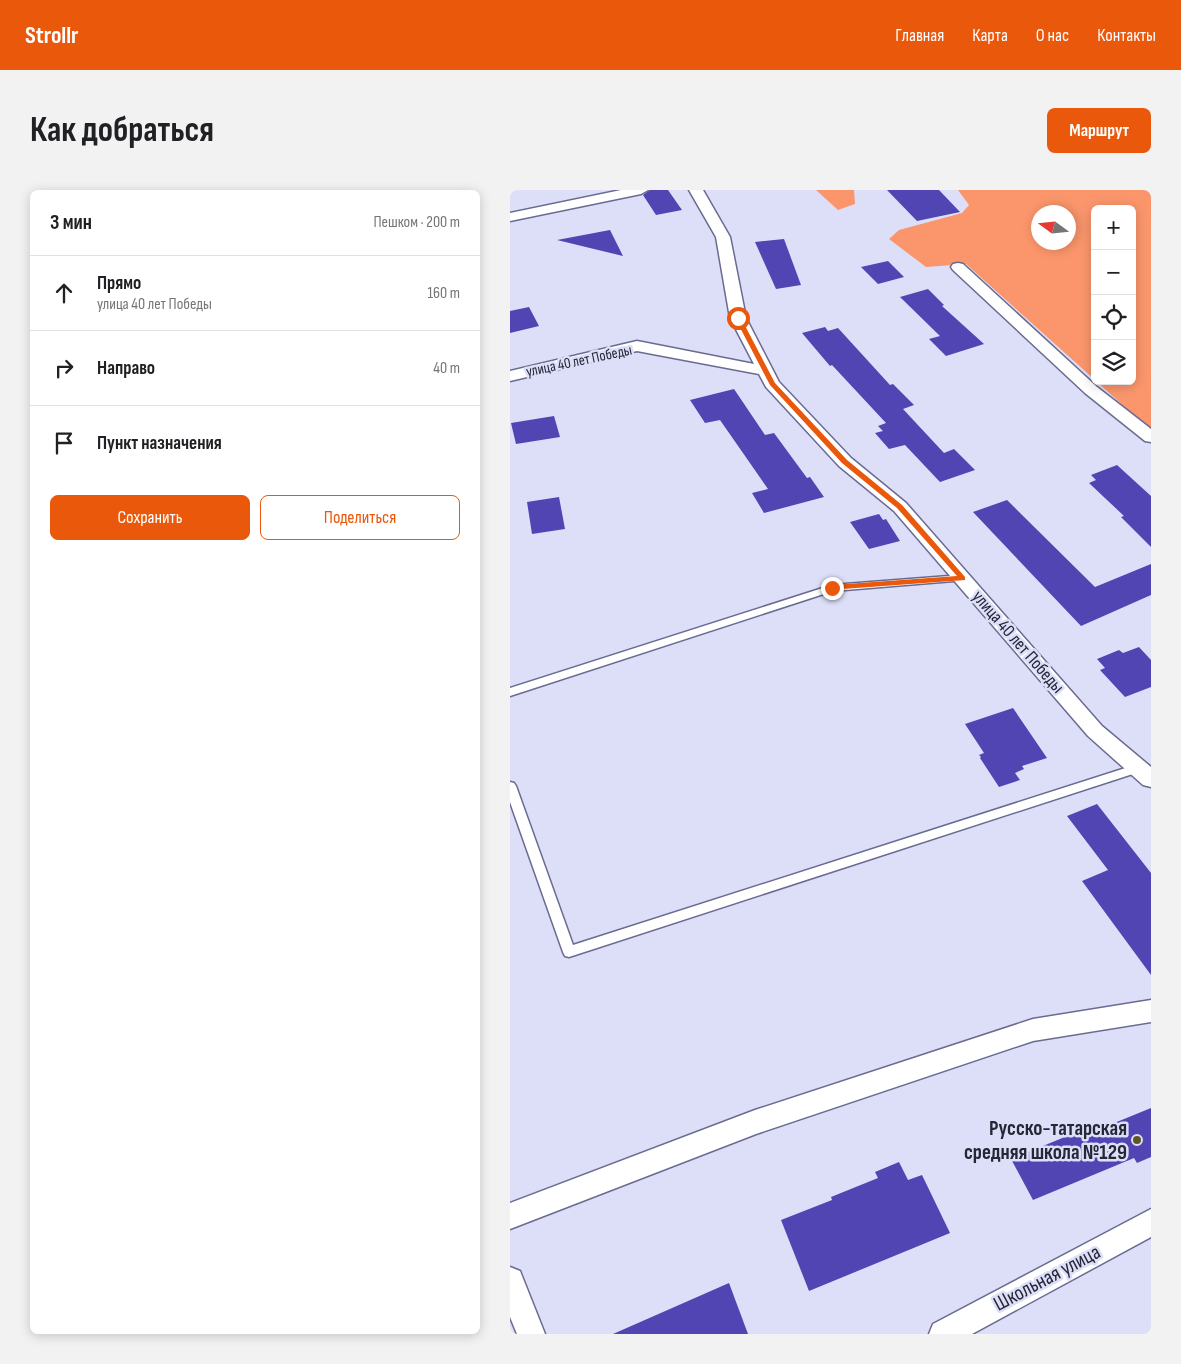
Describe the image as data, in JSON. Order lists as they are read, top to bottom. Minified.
{"streets":{"street":["улица 40 лет Победы","Школьная улица"]},"places":["Русско-татарская средняя школа №129"],"north":"left","page":{"header":"Strollr","nav":["Главная","Карта","О нас","Контакты"],"buttons":["Маршрут",["Сохранить","Поделиться"]],"title":"Как добраться","heading":["3 мин","Пешком · 200 m"],"map_buttons":["+","−"],"list":[["Прямо","улица 40 лет Победы","160 m"],["Направо","40 m"],"Пункт назначения"]}}
